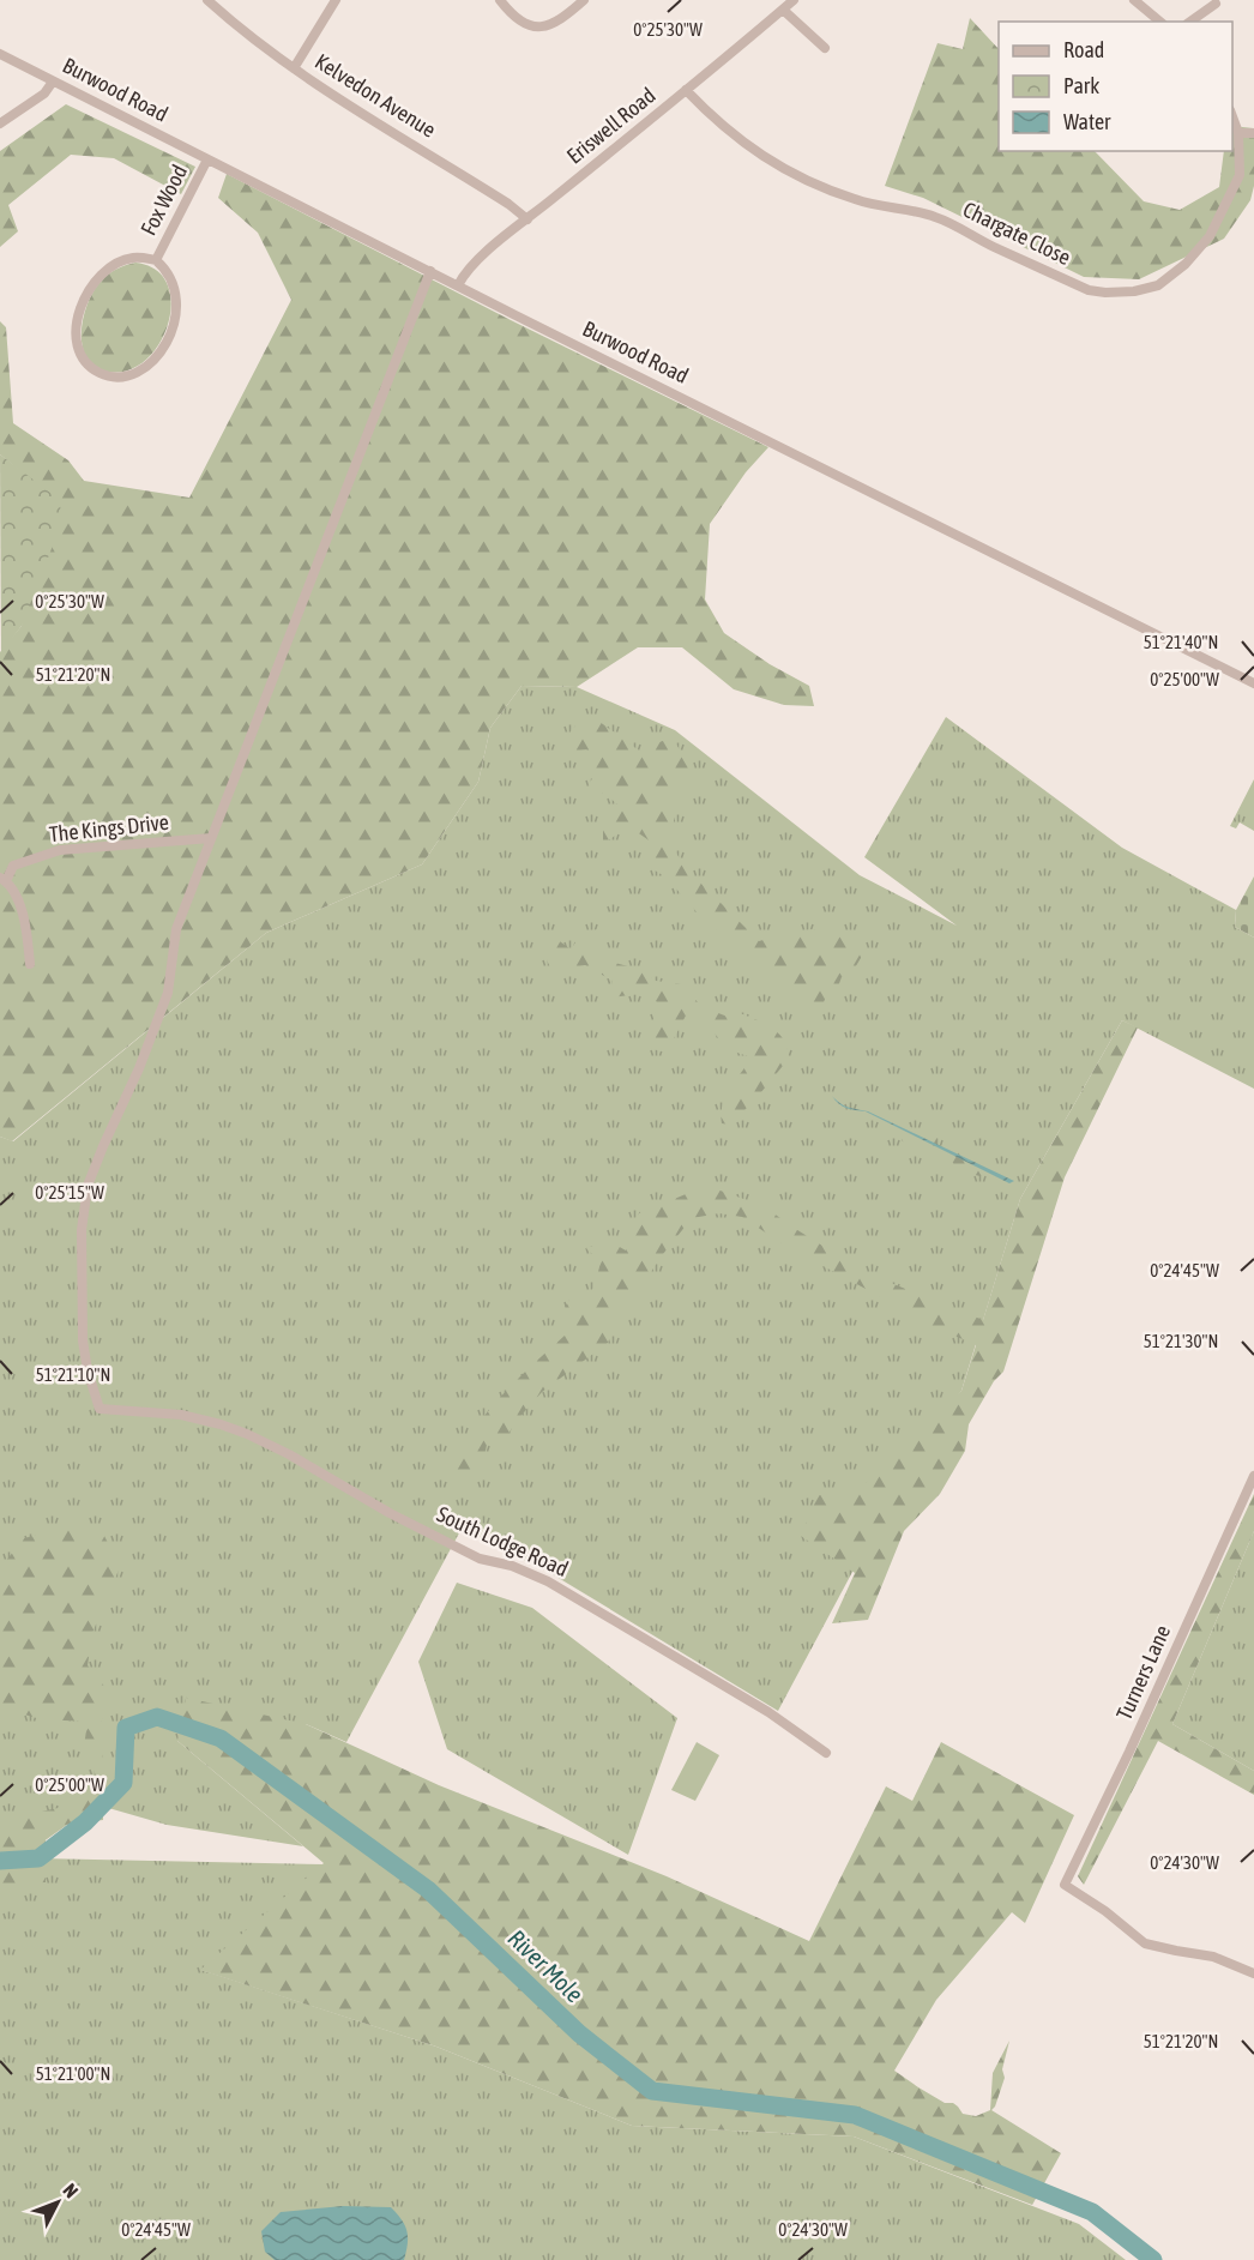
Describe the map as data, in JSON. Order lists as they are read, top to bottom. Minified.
{"streets":{"street":["Burwood Road","Kelvedon Avenue","Eriswell Road","Fox Wood","Chargate Close","The Kings Drive","South Lodge Road","Turners Lane"]},"crossings":[["Burwood Road","Eriswell Road"],["Burwood Road","Fox Wood"],["Kelvedon Avenue","Eriswell Road"],["Eriswell Road","Chargate Close"],["The Kings Drive","South Lodge Road"]],"water":["River Mole"],"legend":["Road","Park","Water"],"north":"top right","coordinates":["0°25'30\"W","51°21'40\"N","51°21'20\"N","0°25'00\"W","0°25'15\"W","0°24'45\"W","51°21'30\"N","51°21'10\"N","0°24'30\"W","51°21'00\"N"]}
